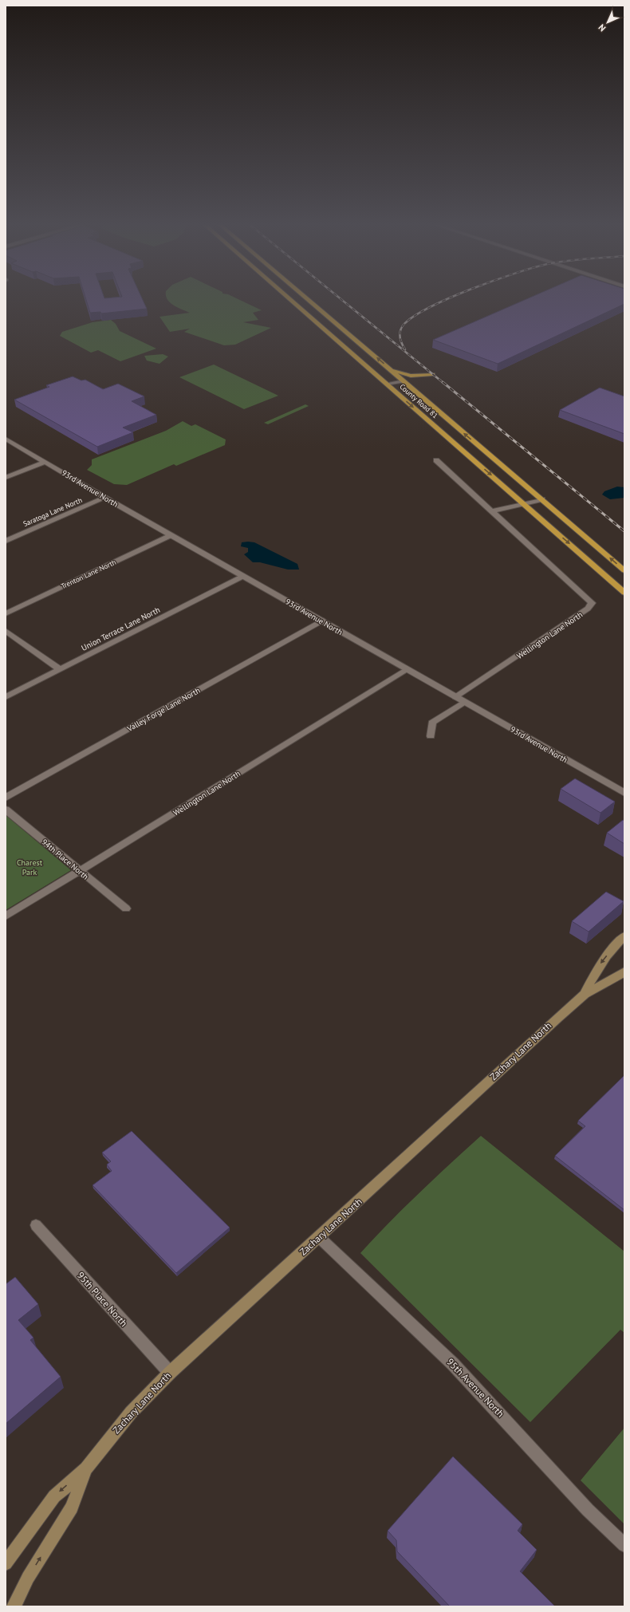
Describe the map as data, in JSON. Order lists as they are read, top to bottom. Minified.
{"streets":{"highway":["County Road 81"],"main road":["Zachary Lane North"],"street":["93rd Avenue North","Saratoga Lane North","Trenton Lane North","Union Terrace Lane North","Wellington Lane North","Valley Forge Lane North","94th Place North","95th Place North","95th Avenue North"]},"crossings":[["93rd Avenue North","Saratoga Lane North"],["93rd Avenue North","Trenton Lane North"],["93rd Avenue North","Union Terrace Lane North"],["93rd Avenue North","Wellington Lane North"],["93rd Avenue North","Valley Forge Lane North"],["Wellington Lane North","94th Place North"],["Zachary Lane North","95th Place North"],["Zachary Lane North","95th Avenue North"]],"parks":["Charest Park"],"north":"bottom left"}
